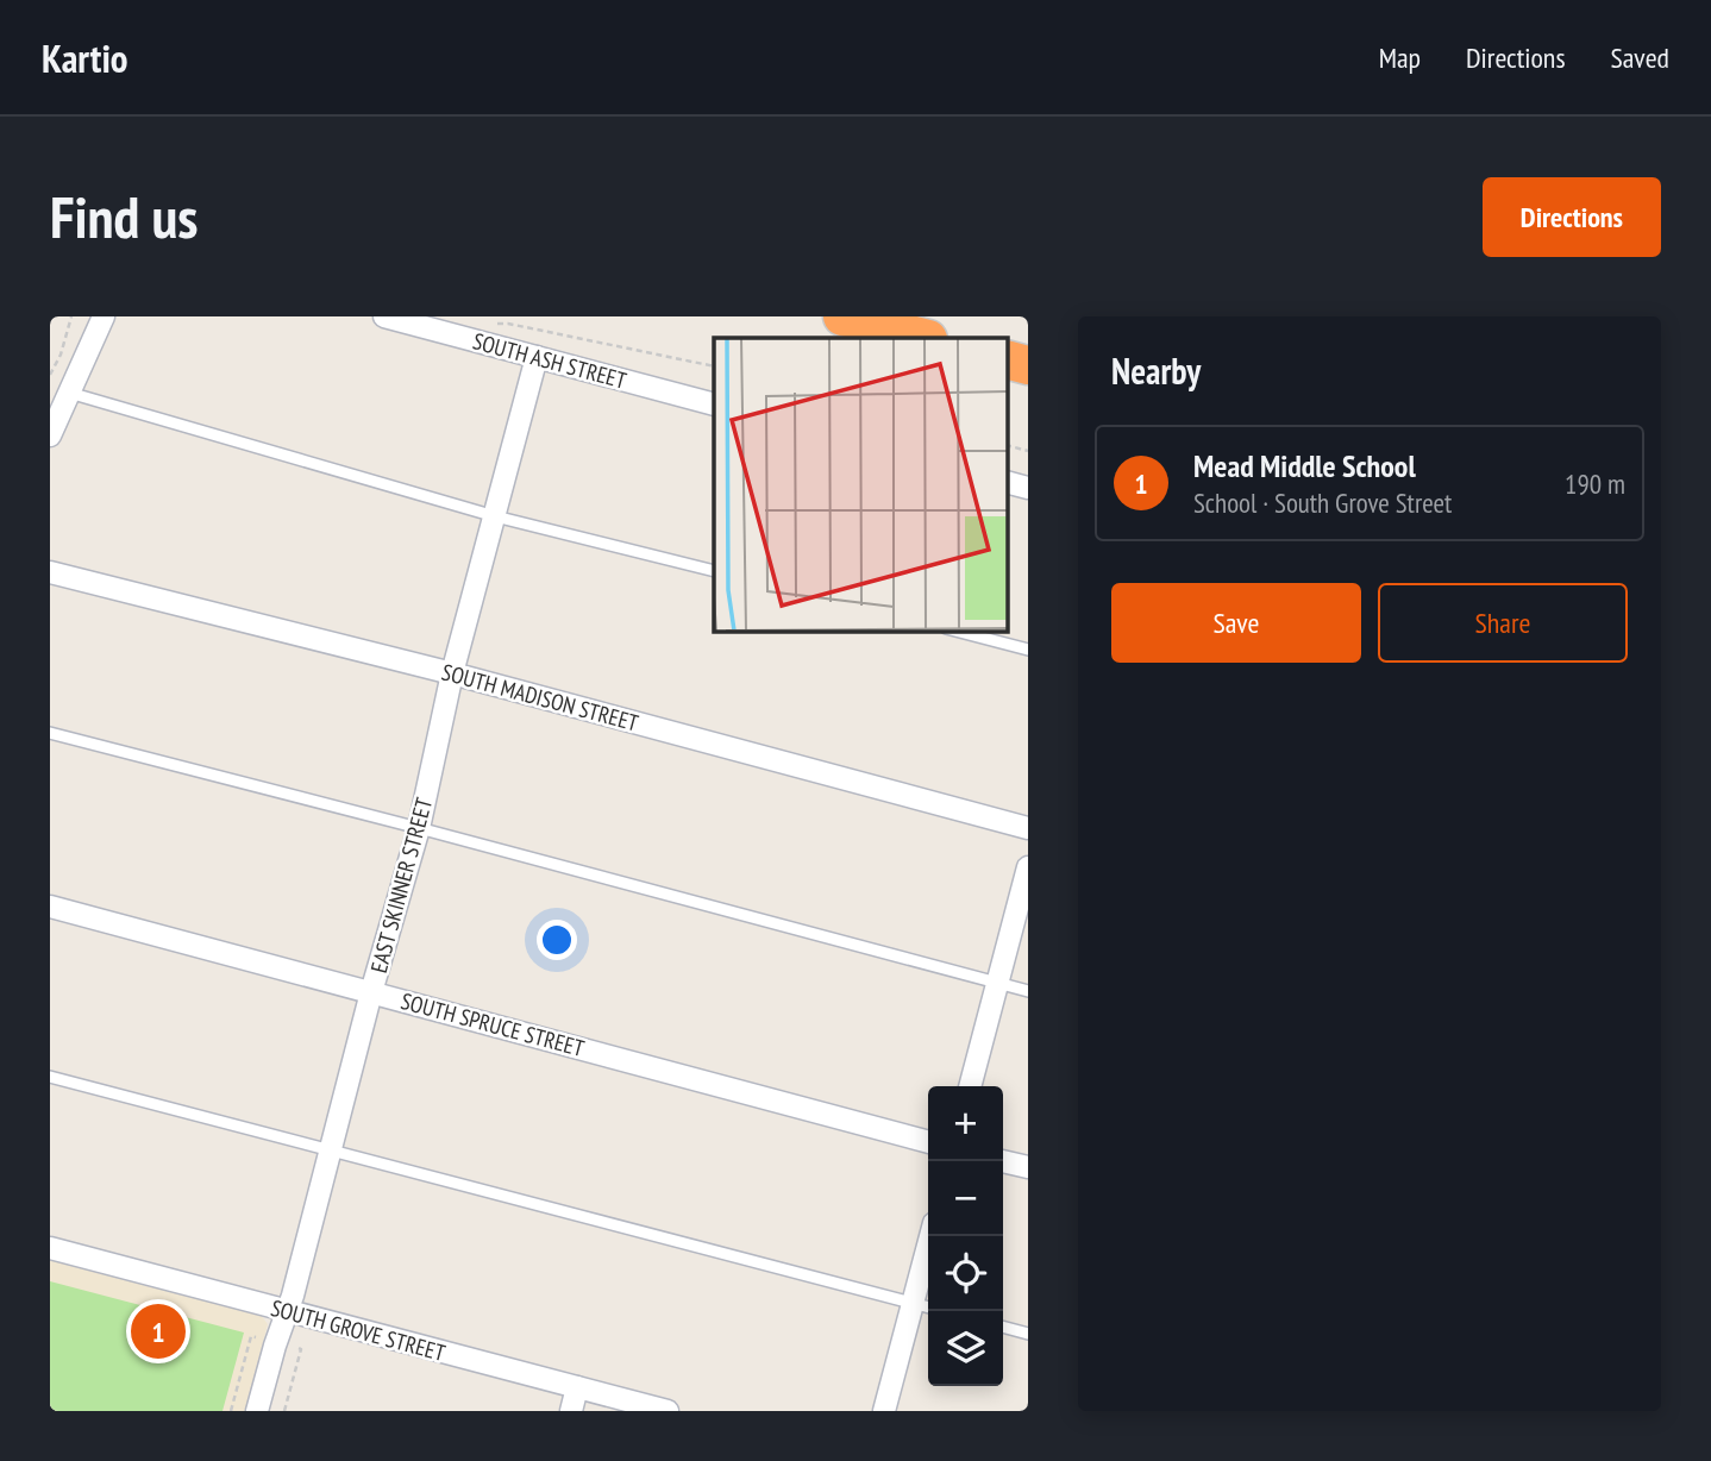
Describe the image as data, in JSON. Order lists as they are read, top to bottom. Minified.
{"streets":{"street":["SOUTH ASH STREET","SOUTH MADISON STREET","EAST SKINNER STREET","SOUTH SPRUCE STREET","SOUTH GROVE STREET"]},"crossings":[["SOUTH ASH STREET","EAST SKINNER STREET"],["SOUTH MADISON STREET","EAST SKINNER STREET"],["EAST SKINNER STREET","SOUTH SPRUCE STREET"],["EAST SKINNER STREET","SOUTH GROVE STREET"]],"page":{"header":"Kartio","nav":["Map","Directions","Saved"],"buttons":["Directions",["Save","Share"]],"title":"Find us","heading":"Nearby","list":[{"mark":"1","name":"Mead Middle School","note":"School · South Grove Street","value":"190 m"}],"map_buttons":["+","−"],"pins":"1"}}
